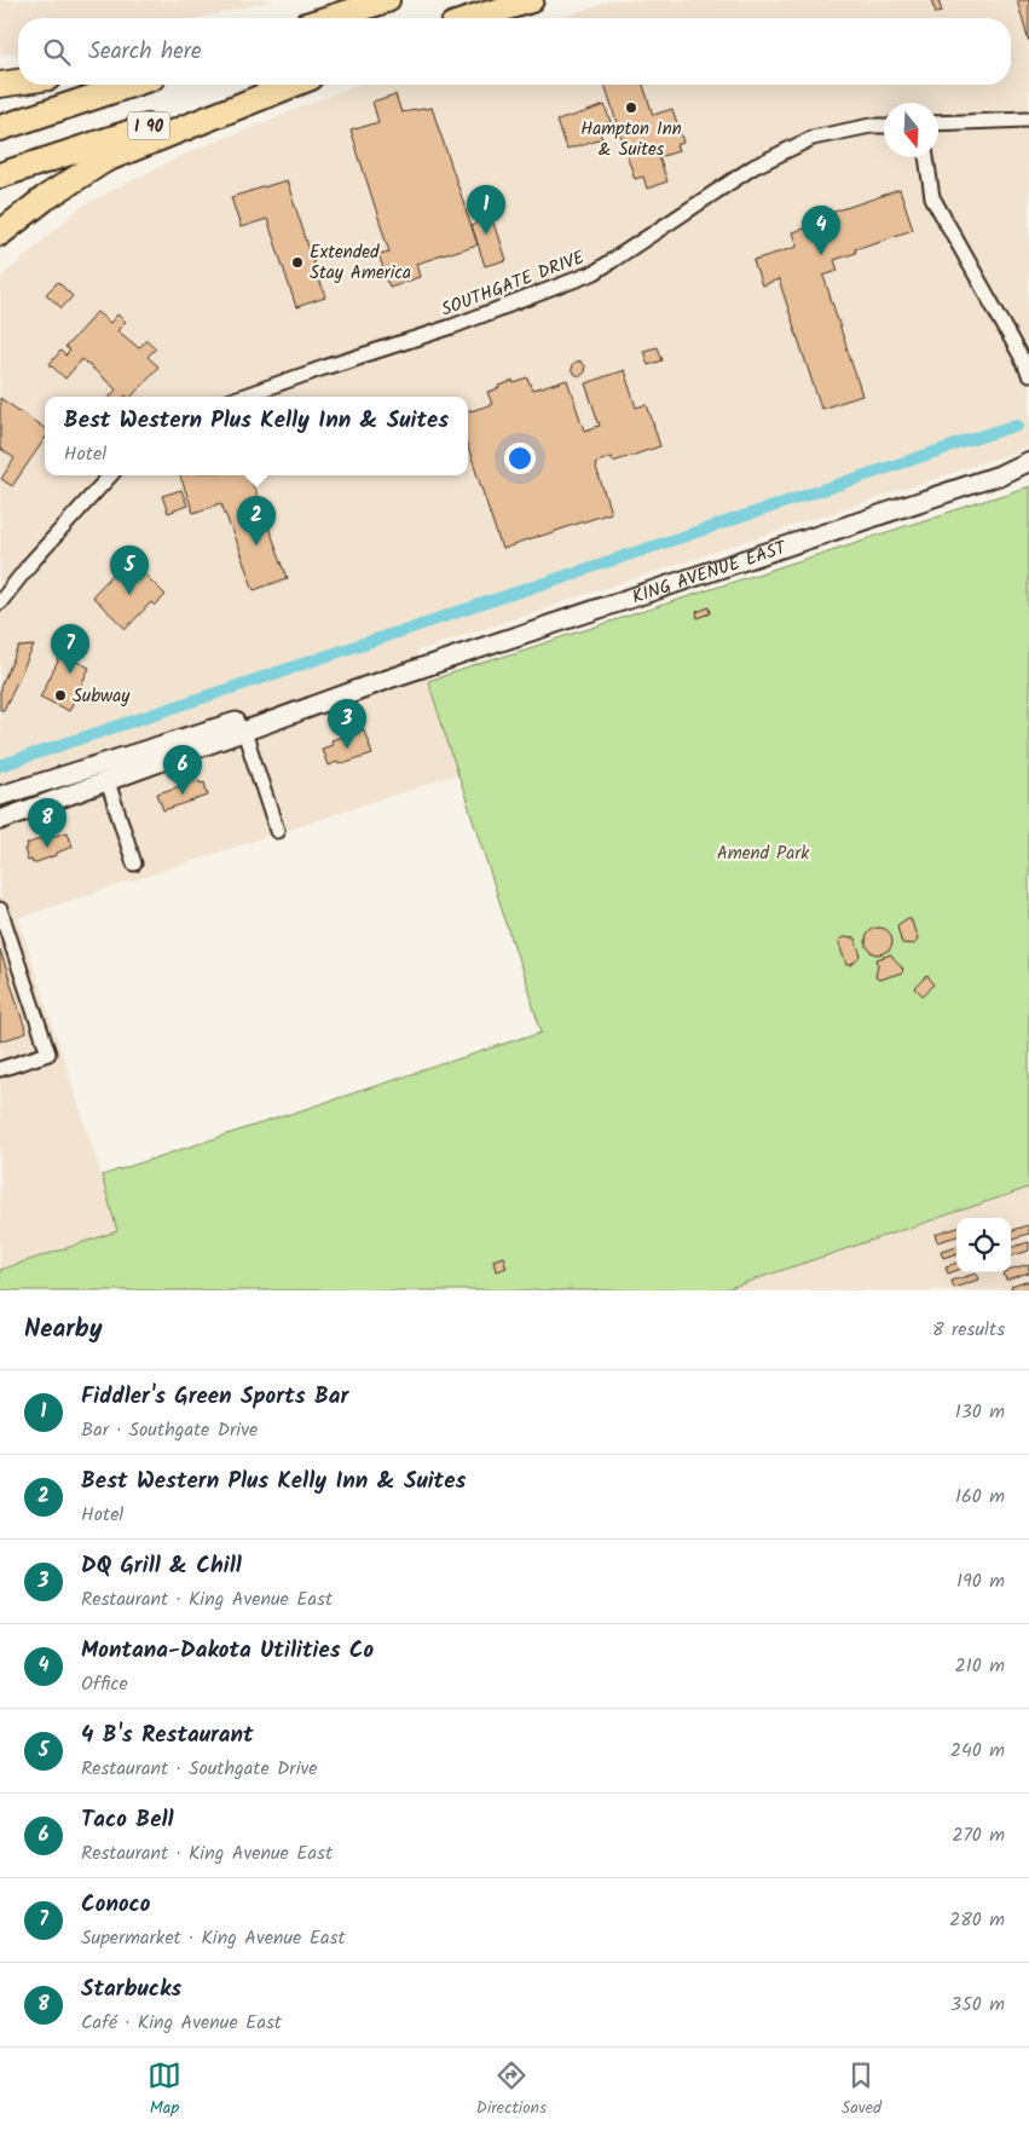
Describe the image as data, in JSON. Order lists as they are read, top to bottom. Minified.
{"streets":{"highway":["I 90"],"main road":["KING AVENUE EAST"],"street":["SOUTHGATE DRIVE"]},"parks":["Amend Park"],"places":["Hampton Inn & Suites","Extended Stay America","Subway"],"north":"bottom","page":{"search":"Search here","pins":["1","4","2","5","7","3","6","8"],"popup":["Best Western Plus Kelly Inn & Suites","Hotel"],"heading":["Nearby","8 results"],"list":[{"mark":"1","name":"Fiddler's Green Sports Bar","note":"Bar · Southgate Drive","value":"130 m"},{"mark":"2","name":"Best Western Plus Kelly Inn & Suites","note":"Hotel","value":"160 m"},{"mark":"3","name":"DQ Grill & Chill","note":"Restaurant · King Avenue East","value":"190 m"},{"mark":"4","name":"Montana-Dakota Utilities Co","note":"Office","value":"210 m"},{"mark":"5","name":"4 B's Restaurant","note":"Restaurant · Southgate Drive","value":"240 m"},{"mark":"6","name":"Taco Bell","note":"Restaurant · King Avenue East","value":"270 m"},{"mark":"7","name":"Conoco","note":"Supermarket · King Avenue East","value":"280 m"},{"mark":"8","name":"Starbucks","note":"Café · King Avenue East","value":"350 m"}],"nav":["Map","Directions","Saved"]}}
